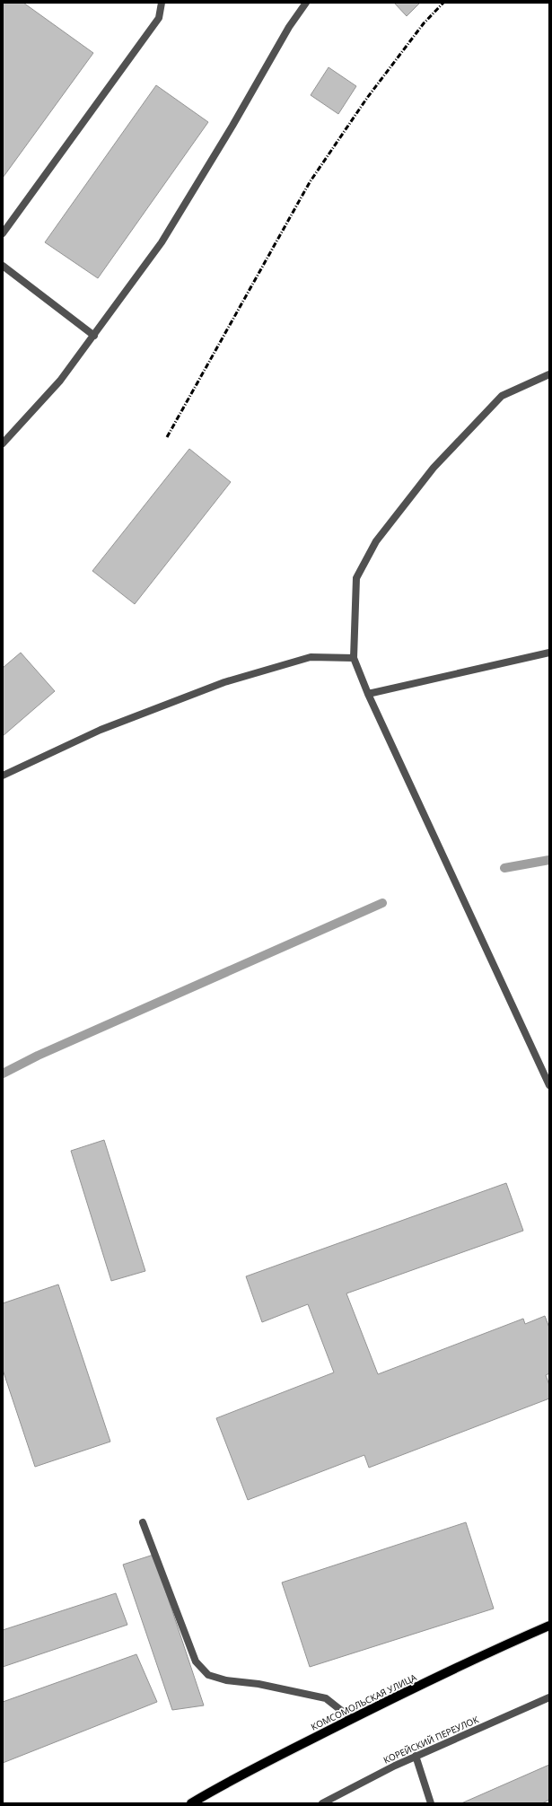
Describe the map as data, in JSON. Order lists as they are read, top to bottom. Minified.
{"streets":{"main road":["КОМСОМОЛЬСКАЯ УЛИЦА"],"lane":["КОРЕЙСКИЙ ПЕРЕУЛОК"]}}
